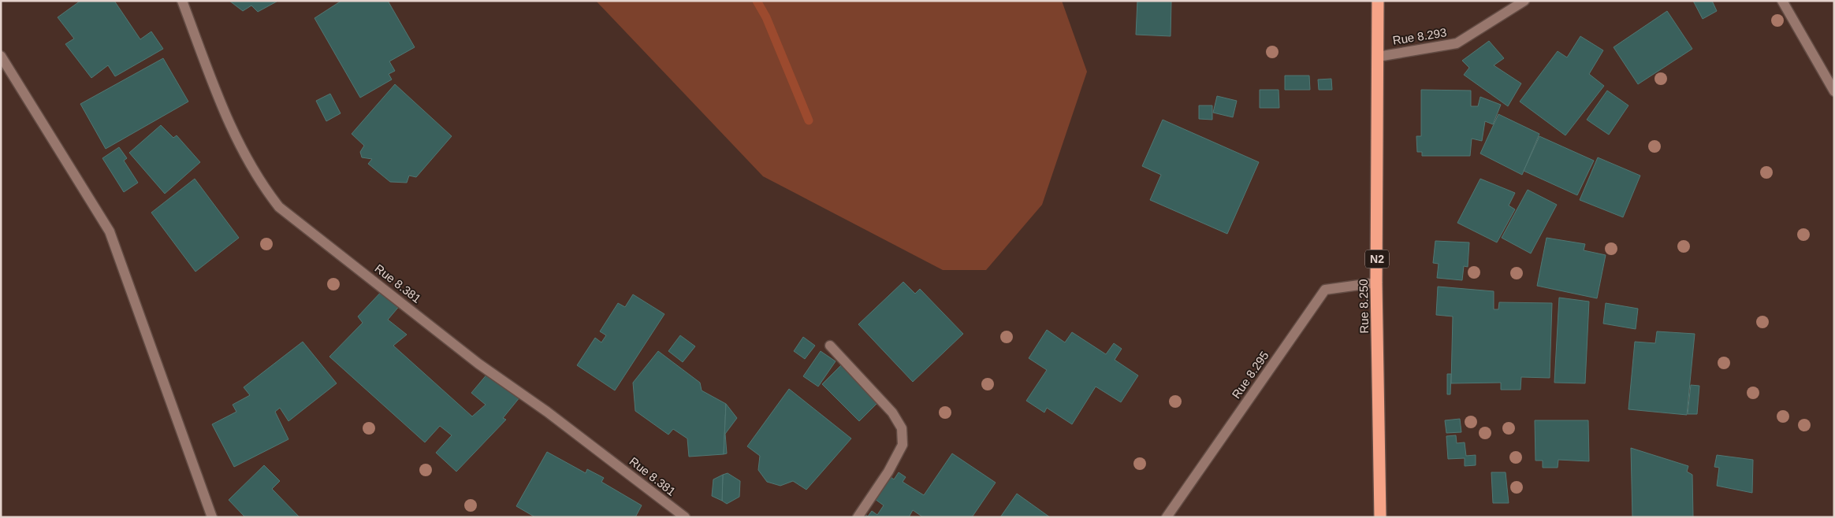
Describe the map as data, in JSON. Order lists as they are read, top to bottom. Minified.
{"streets":{"highway":["N2","Rue 8.250"],"street":["Rue 8.293","Rue 8.381","Rue 8.295"]},"crossings":[["Rue 8.293","Rue 8.250"],["Rue 8.250","Rue 8.295"]]}
